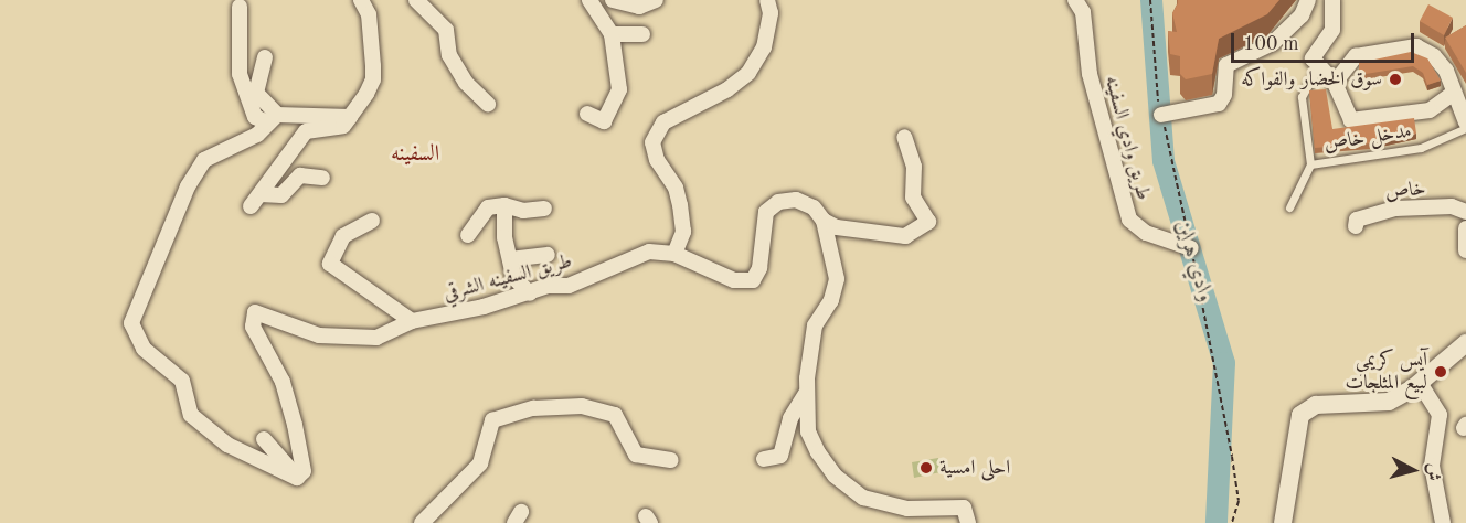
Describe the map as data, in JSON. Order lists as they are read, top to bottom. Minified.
{"streets":{"street":["طريق وادي السفينه","خاص","طريق السفينه الشرقي"],"lane":["مدخل خاص"]},"districts":["السفينه"],"water":["وادي هراين"],"places":["سوق الخضار والفواكه","آيس كريمي لبيع المثلجات","احلى امسية"],"scale_bar":"100 m","north":"right"}
